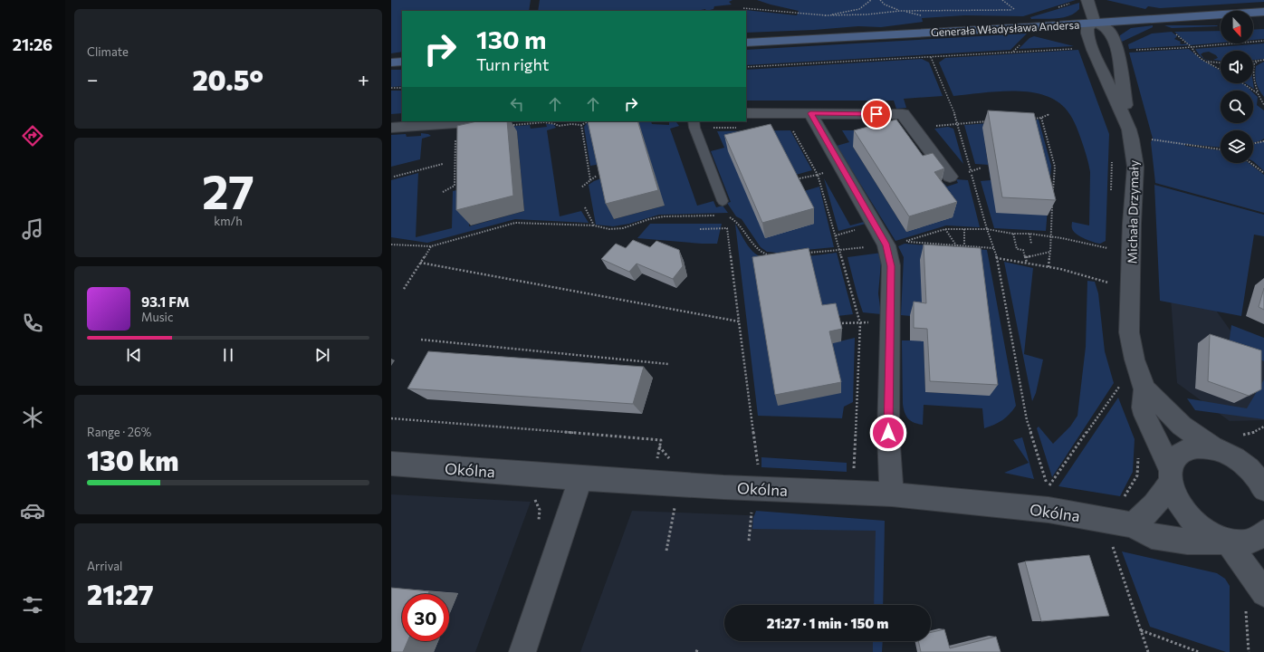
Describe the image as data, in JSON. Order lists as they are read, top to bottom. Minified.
{"streets":{"main road":["Generała Władysława Andersa"],"street":["Michała Drzymały","Okólna"]},"crossings":[["Generała Władysława Andersa","Michała Drzymały"],["Michała Drzymały","Okólna"]],"north":"bottom","page":{"tabs":"21:26","tile":["Climate",["27","km/h"],["Range · 26%","130 km"],["Arrival","21:27"]],"turn":["130 m","Turn right"],"heat":["−","20.5°","+"],"song":["93.1 FM","Music"],"limit":"30","trip":"21:27 · 1 min · 150 m"}}
